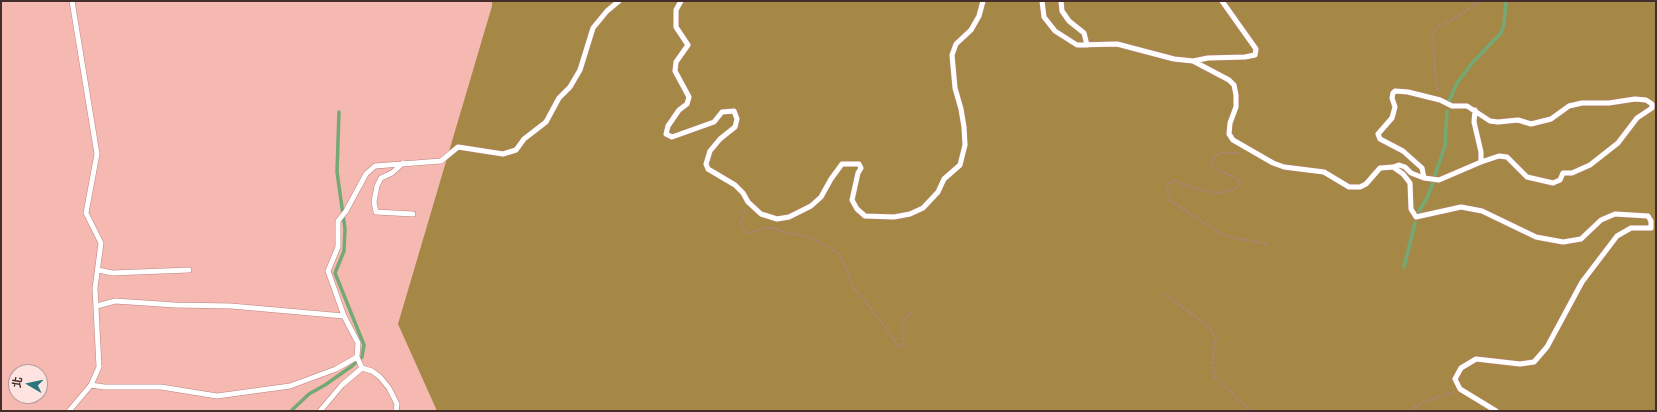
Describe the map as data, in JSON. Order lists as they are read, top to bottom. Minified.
{"north":"left"}
